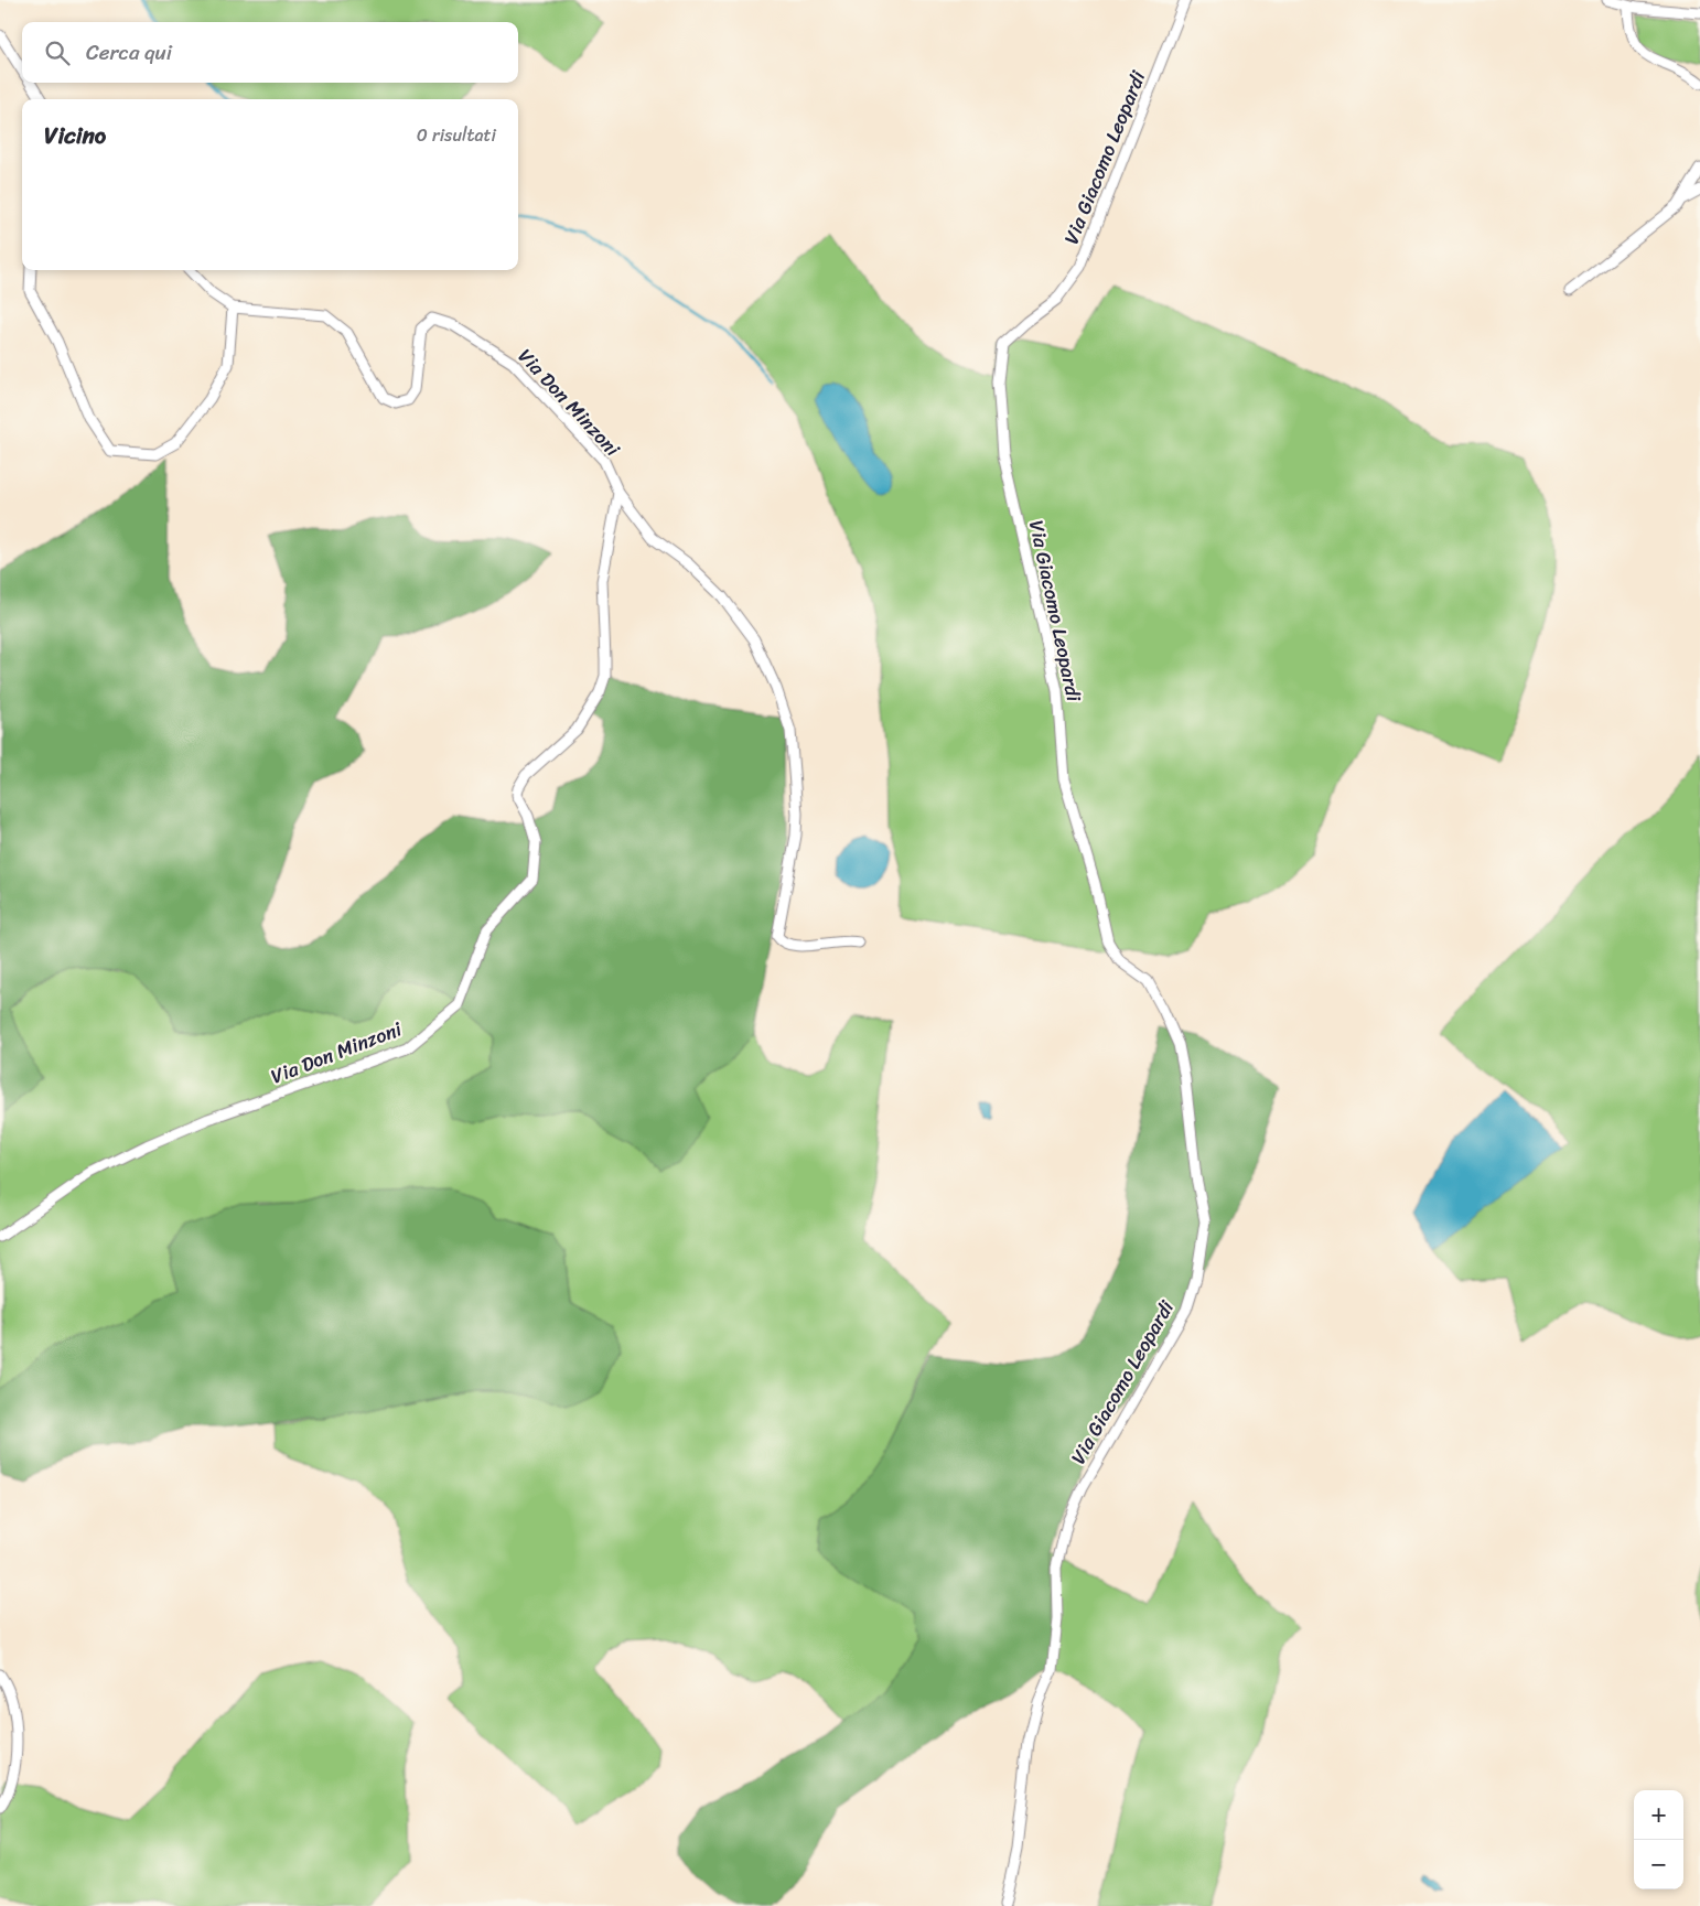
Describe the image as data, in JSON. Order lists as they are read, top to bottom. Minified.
{"streets":{"street":["Via Giacomo Leopardi","Via Don Minzoni"]},"page":{"search":"Cerca qui","heading":["Vicino","0 risultati"],"map_buttons":["+","−"]}}
